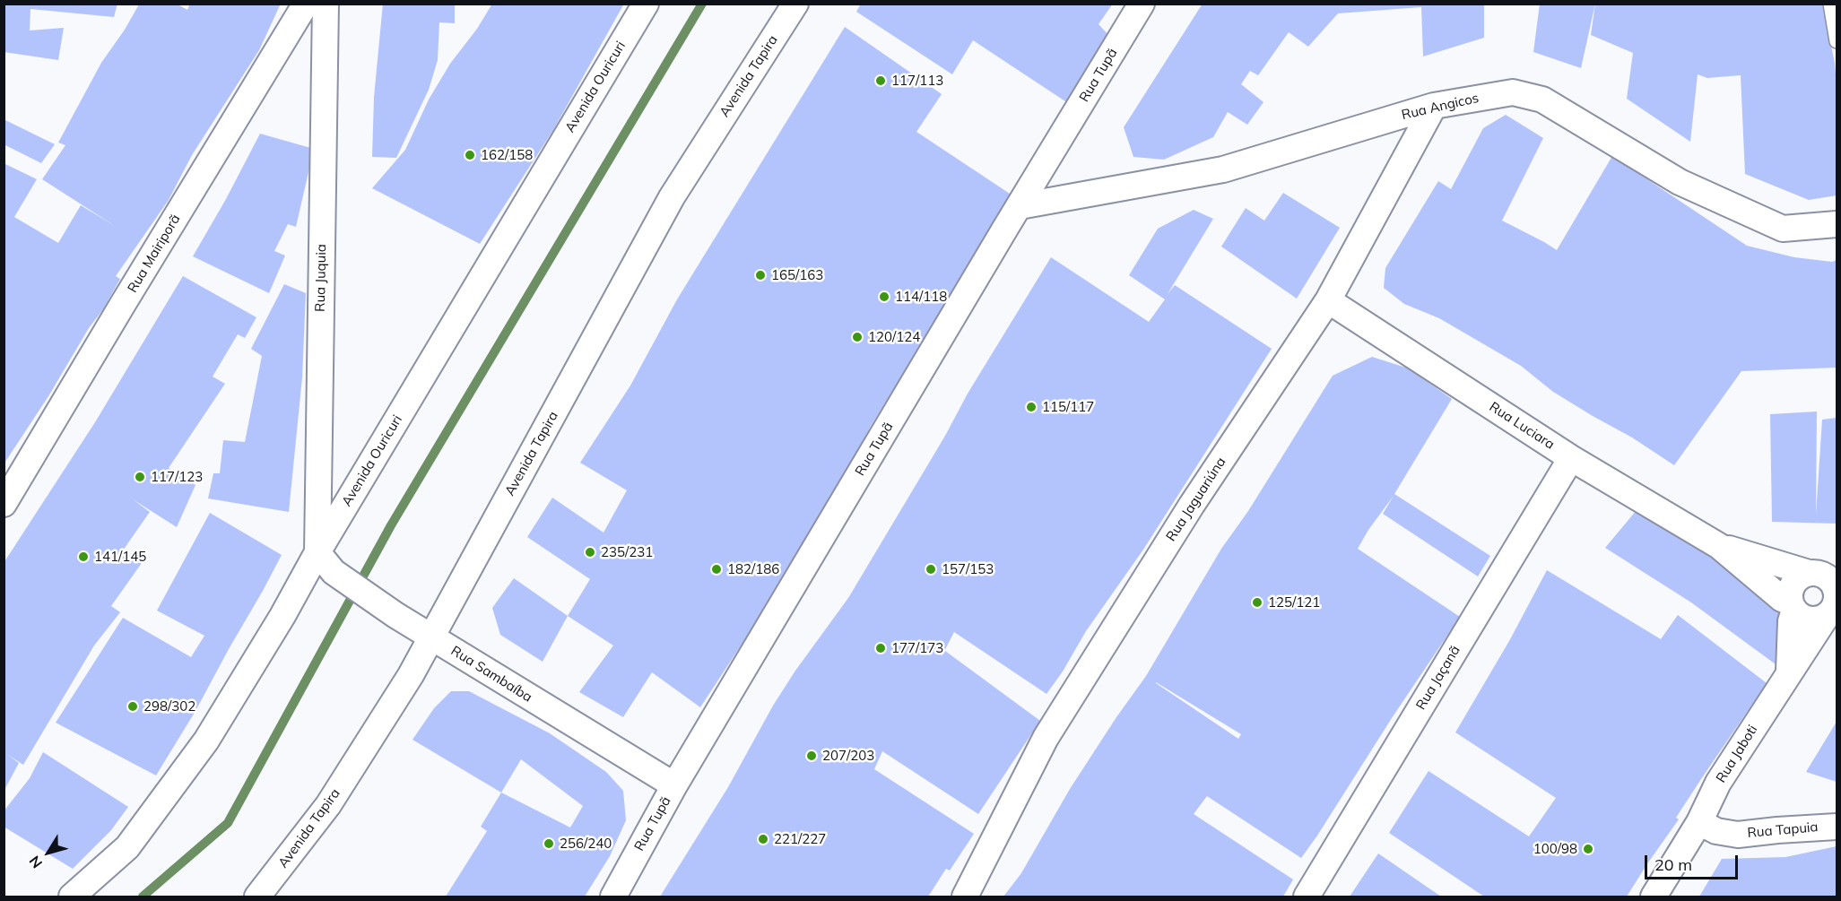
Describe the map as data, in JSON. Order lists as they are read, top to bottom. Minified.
{"streets":{"street":["Rua Tupã","Avenida Tapira","Avenida Ouricuri","Rua Angicos","Rua Mairiporã","Rua Juquia","Rua Luciara","Rua Jaguariúna","Rua Sambaíba","Rua Jaçanã","Rua Jaboti","Rua Tapuia"]},"crossings":[["Rua Tupã","Rua Angicos"],["Rua Tupã","Rua Sambaíba"],["Avenida Tapira","Rua Sambaíba"],["Avenida Ouricuri","Rua Juquia"],["Avenida Ouricuri","Rua Sambaíba"],["Rua Angicos","Rua Jaguariúna"],["Rua Juquia","Rua Sambaíba"],["Rua Luciara","Rua Jaguariúna"],["Rua Luciara","Rua Jaçanã"],["Rua Luciara","Rua Jaboti"],["Rua Jaboti","Rua Tapuia"]],"places":["117/113","162/158","165/163","114/118","120/124","115/117","117/123","235/231","141/145","182/186","157/153","125/121","177/173","298/302","207/203","221/227","256/240","100/98"],"scale_bar":"20 m","north":"bottom left"}
